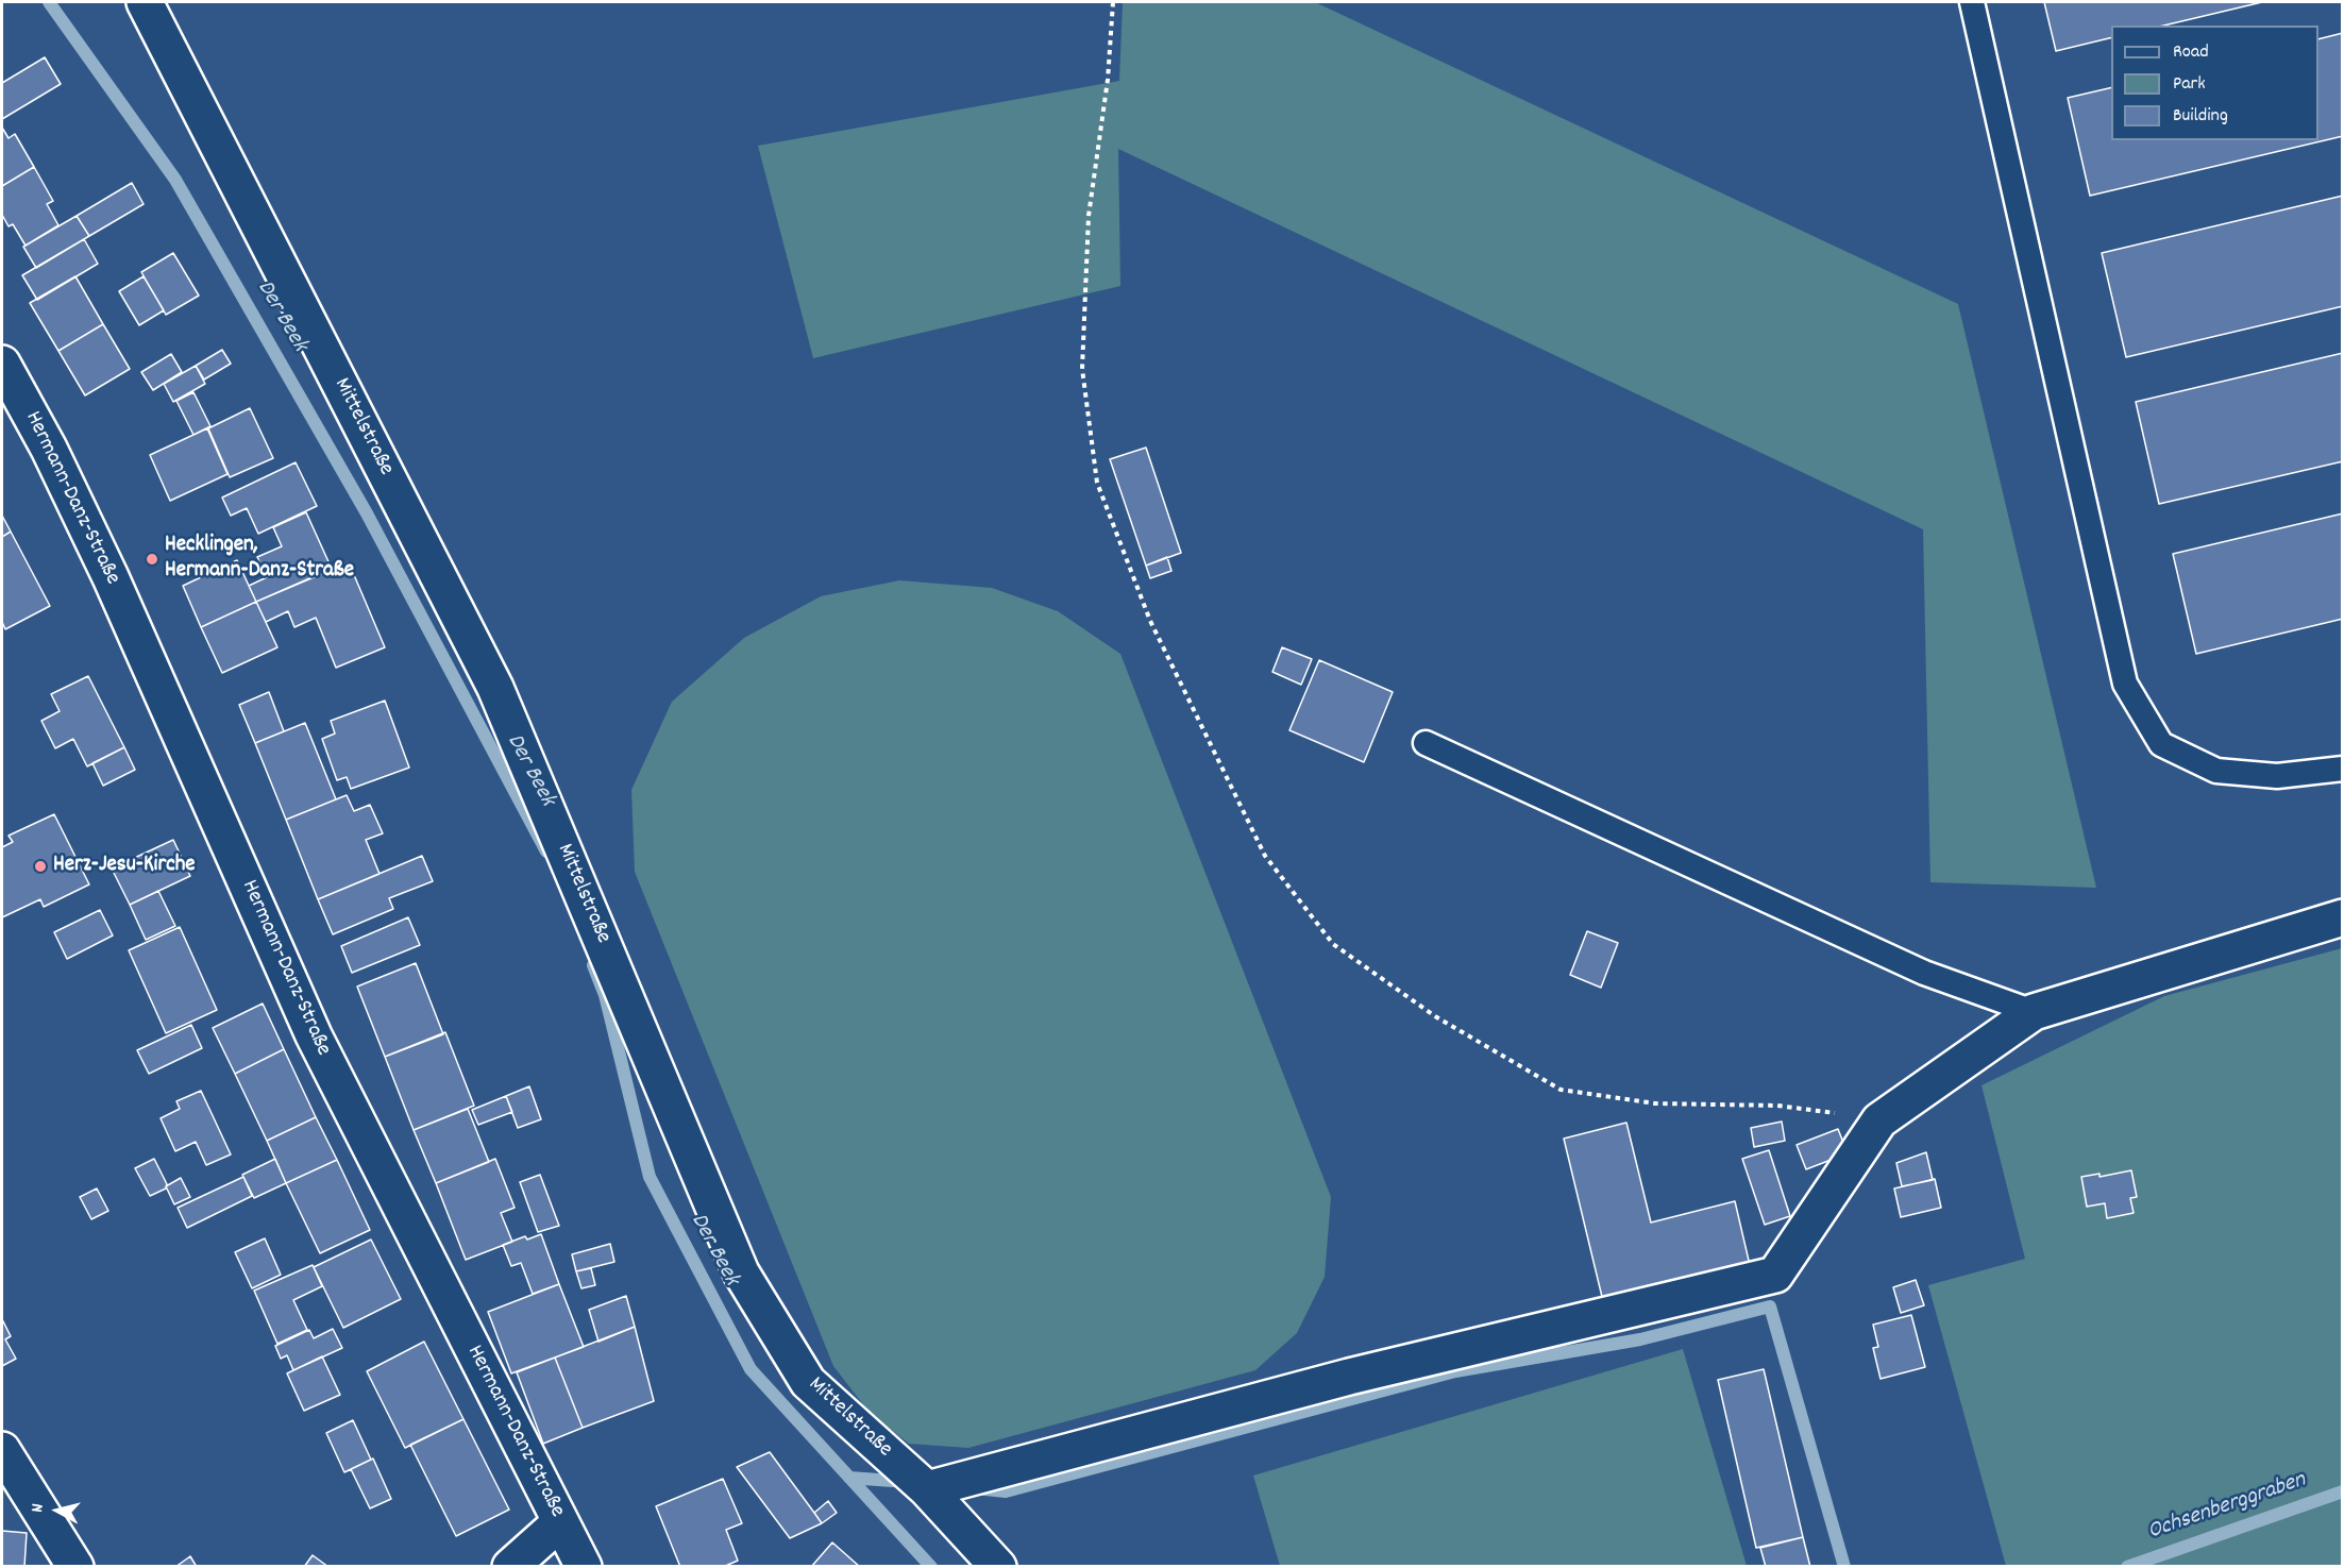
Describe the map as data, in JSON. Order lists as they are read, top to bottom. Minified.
{"streets":{"street":["Mittelstraße","Hermann-Danz-Straße"]},"water":["Der Beek","Ochsenberggraben"],"places":["Hecklingen, Hermann-Danz-Straße","Herz-Jesu-Kirche"],"legend":["Road","Park","Building"],"north":"left"}
